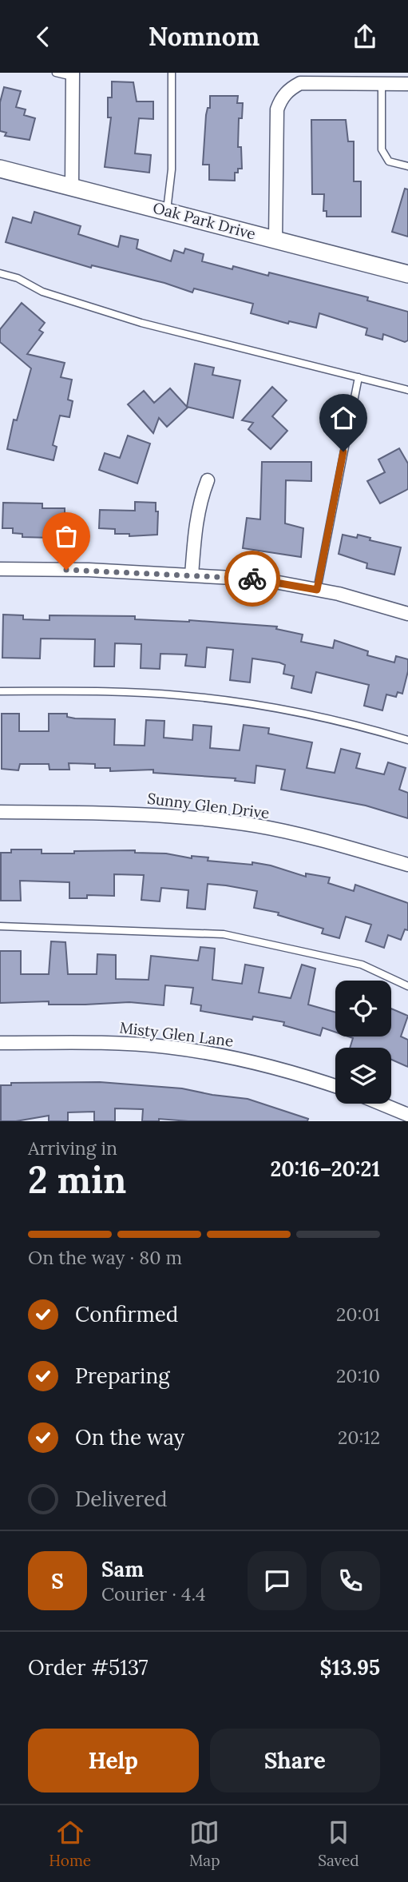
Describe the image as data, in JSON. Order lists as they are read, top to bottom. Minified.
{"streets":{"street":["Oak Park Drive","Sunny Glen Drive","Misty Glen Lane"]},"page":{"header":"Nomnom","heading":["2 min","Arriving in","20:16–20:21"],"panel":["Sam","Courier · 4.4","Order #5137","$13.95"],"bar":"On the way · 80 m","list":[["Confirmed","20:01"],["Preparing","20:10"],["On the way","20:12"],"Delivered"],"round":"S","buttons":["Help","Share"],"tabs":["Home","Map","Saved"]}}
